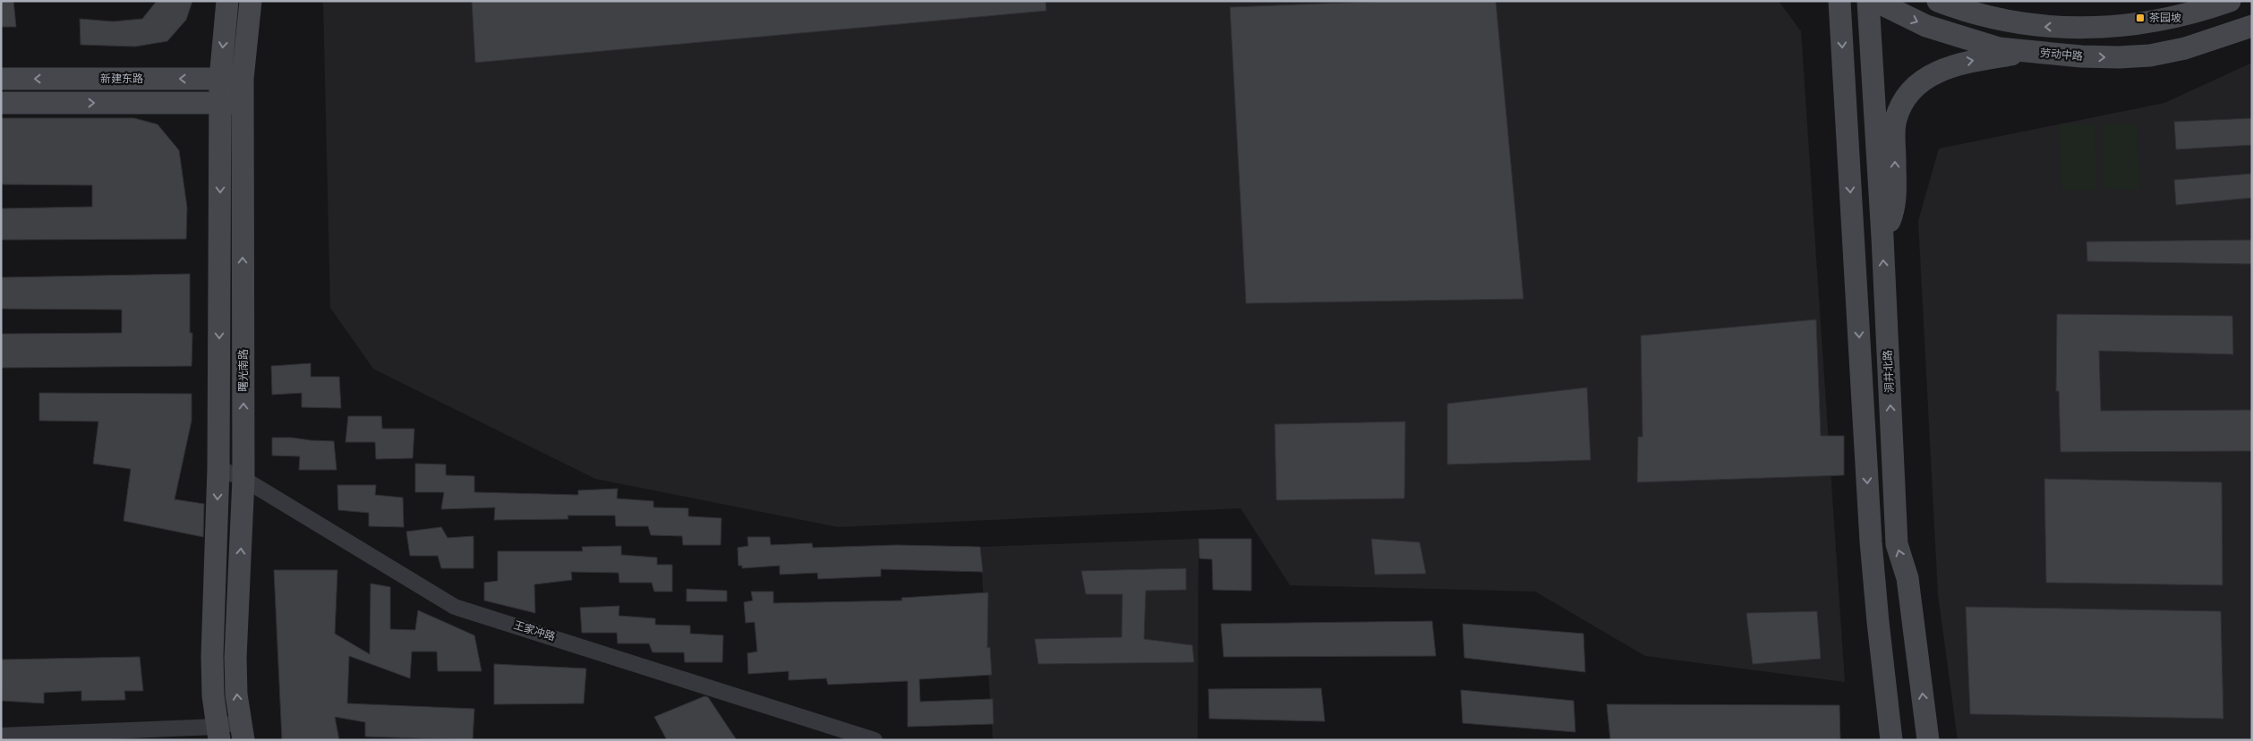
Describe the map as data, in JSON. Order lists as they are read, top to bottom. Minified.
{"streets":{"main road":["劳动中路","新建东路","曙光南路","洞井北路"],"street":["王家冲路"]},"crossings":[["新建东路","曙光南路"],["曙光南路","王家冲路"]],"places":{"transit":["茶园坡"]}}
